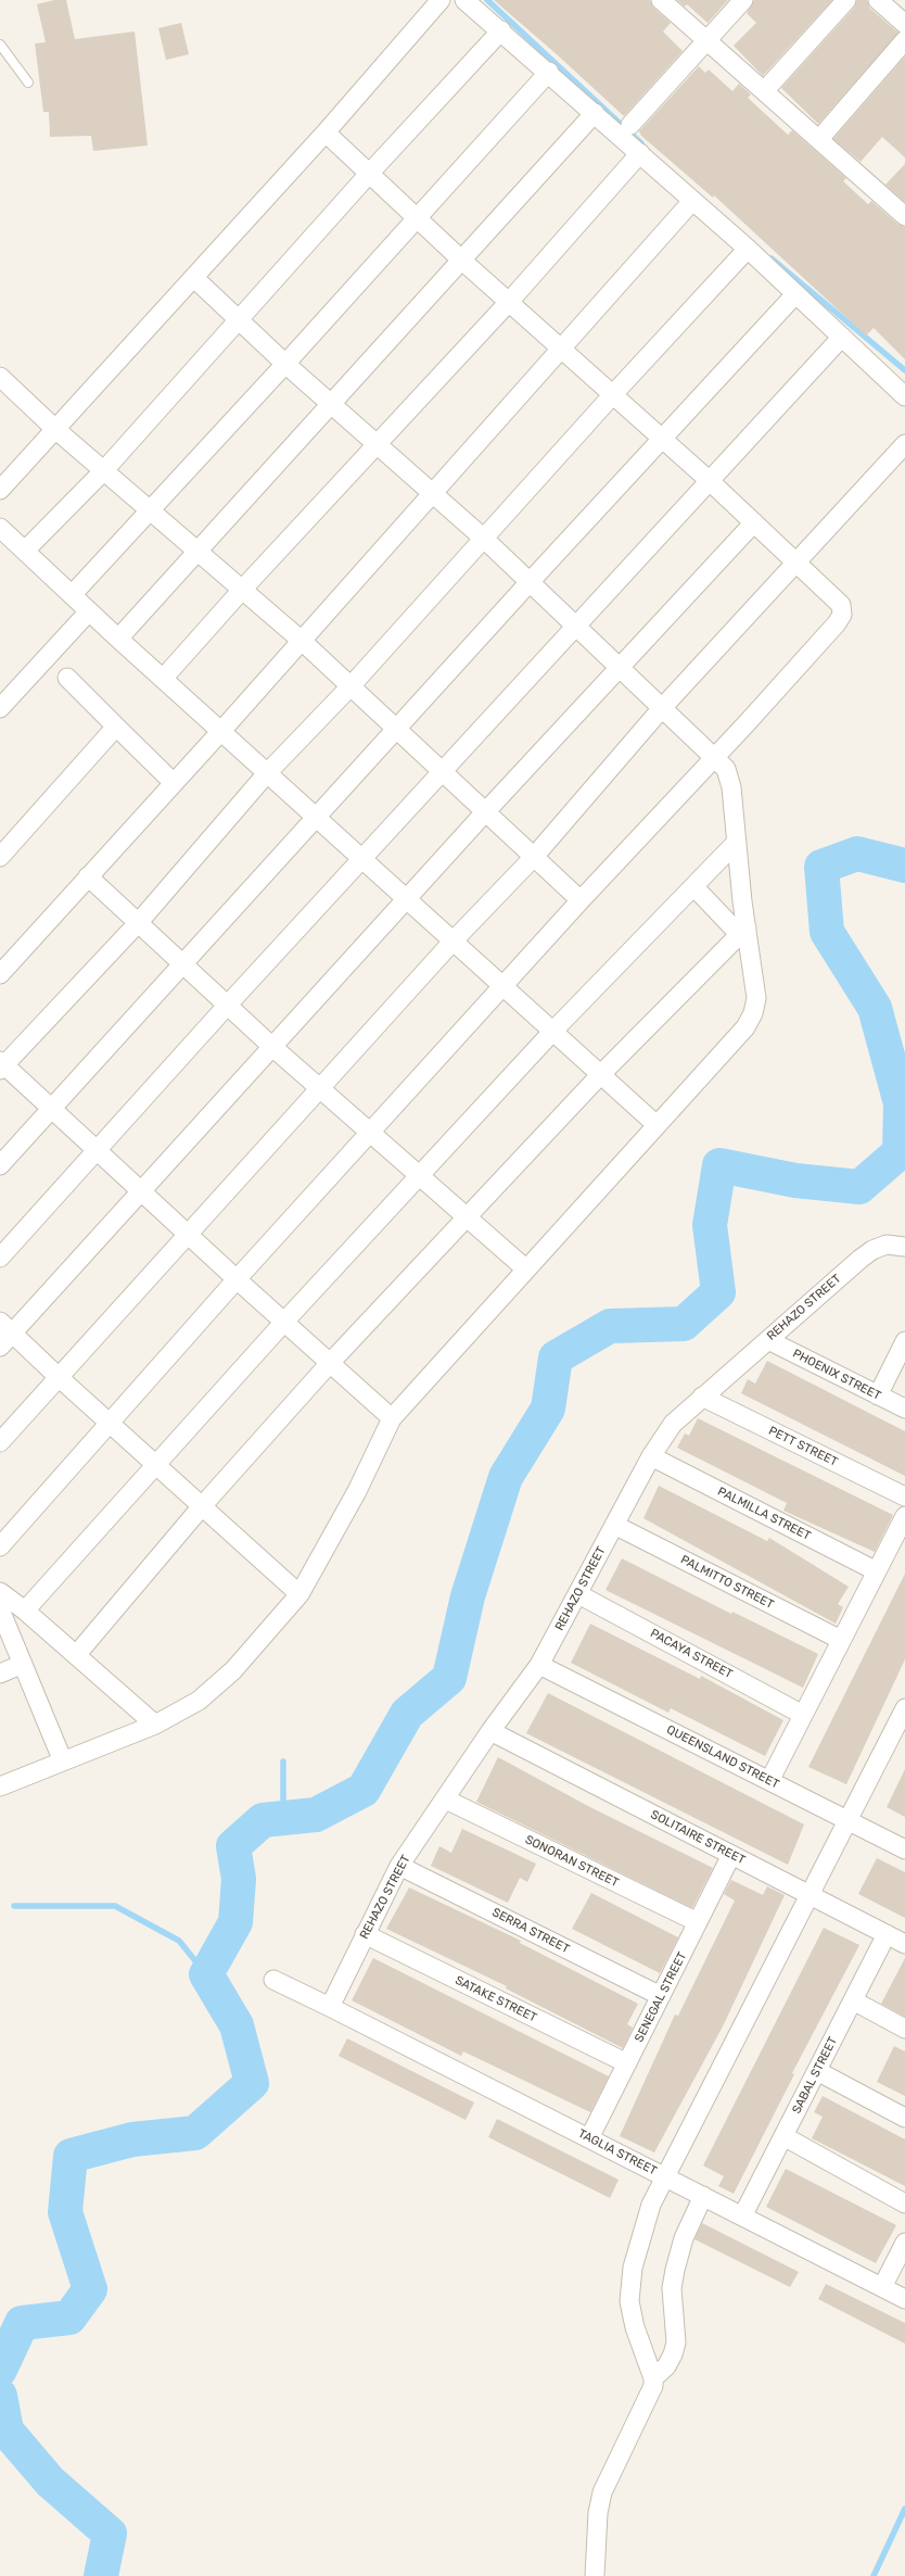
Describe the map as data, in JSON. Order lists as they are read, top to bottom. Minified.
{"streets":{"street":["REHAZO STREET","PHOENIX STREET","PETT STREET","PALMILLA STREET","PALMITTO STREET","PACAYA STREET","QUEENSLAND STREET","SOLITAIRE STREET","SONORAN STREET","SERRA STREET","SENEGAL STREET","SATAKE STREET","SABAL STREET","TAGLIA STREET"]},"crossings":[["REHAZO STREET","PHOENIX STREET"],["REHAZO STREET","PETT STREET"],["REHAZO STREET","PALMILLA STREET"],["REHAZO STREET","PALMITTO STREET"],["REHAZO STREET","PACAYA STREET"],["REHAZO STREET","QUEENSLAND STREET"],["REHAZO STREET","SOLITAIRE STREET"],["REHAZO STREET","SONORAN STREET"],["REHAZO STREET","SERRA STREET"],["REHAZO STREET","SATAKE STREET"],["REHAZO STREET","TAGLIA STREET"],["SOLITAIRE STREET","SENEGAL STREET"],["SOLITAIRE STREET","SABAL STREET"],["SONORAN STREET","SENEGAL STREET"],["SERRA STREET","SENEGAL STREET"],["SENEGAL STREET","SATAKE STREET"],["SENEGAL STREET","TAGLIA STREET"],["SABAL STREET","TAGLIA STREET"]]}
